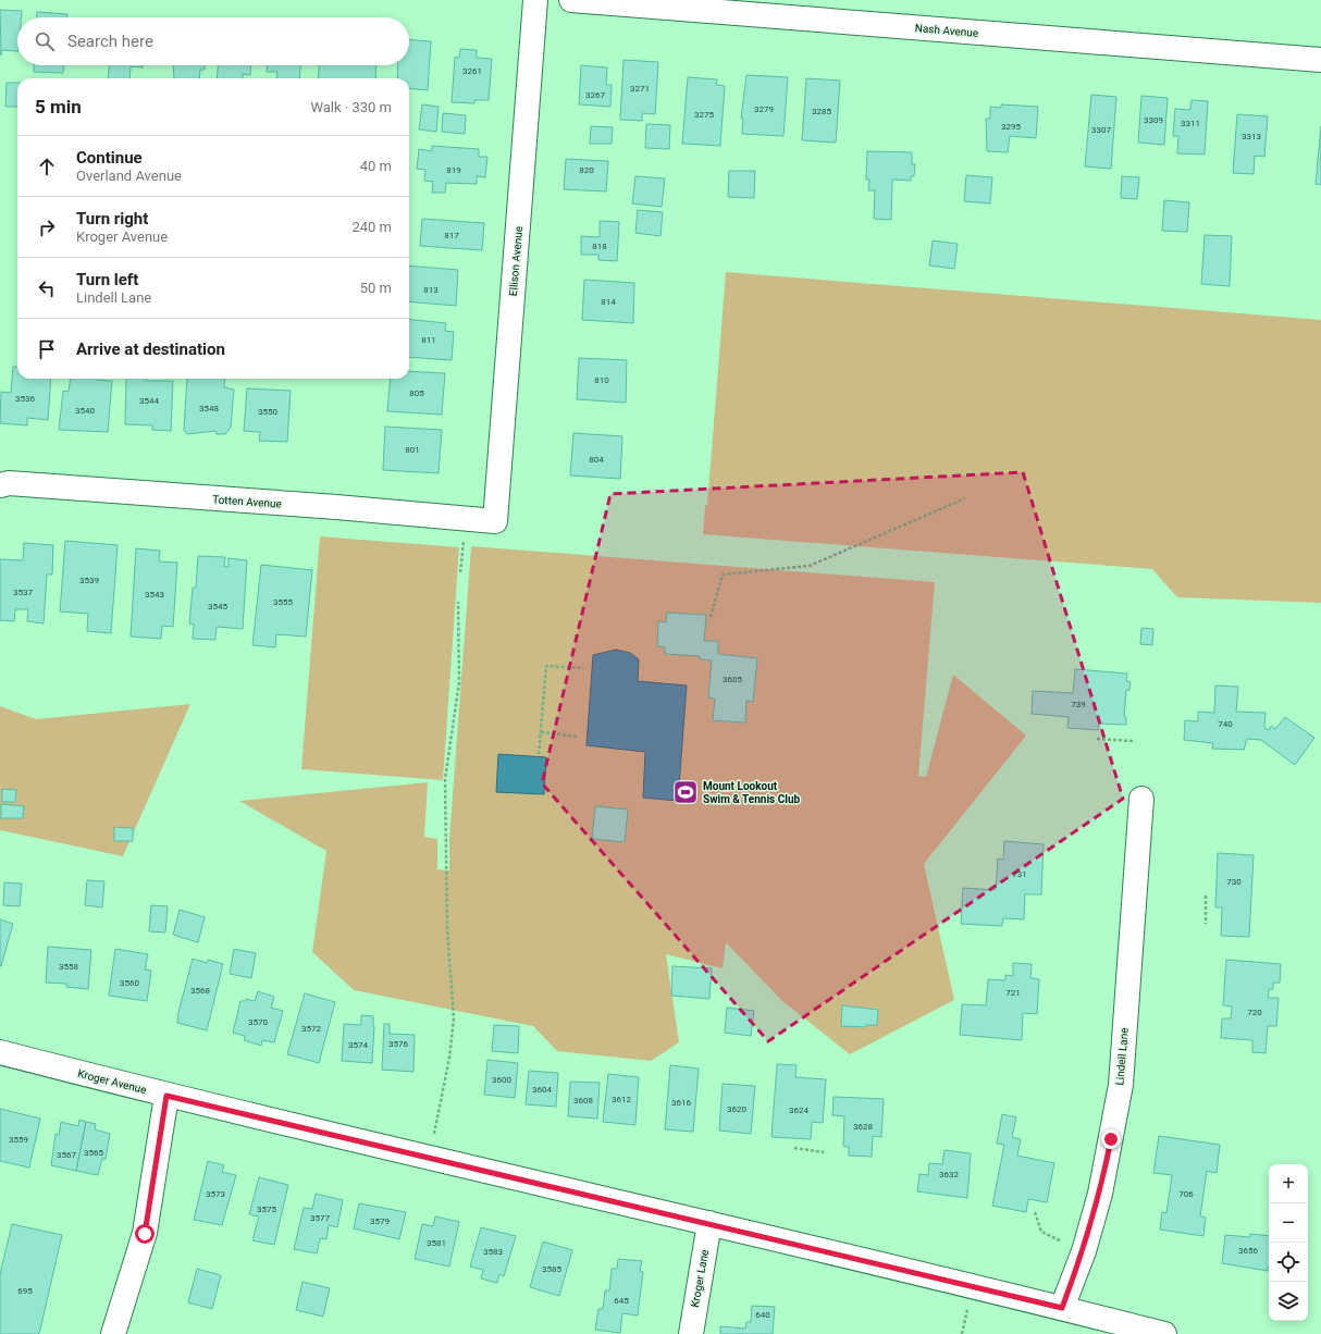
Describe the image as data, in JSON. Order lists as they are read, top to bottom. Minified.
{"streets":{"street":["Nash Avenue","Ellison Avenue","Totten Avenue","Lindell Lane","Kroger Avenue","Kroger Lane"]},"crossings":[["Ellison Avenue","Totten Avenue"],["Lindell Lane","Kroger Avenue"],["Kroger Avenue","Kroger Lane"]],"places":{"sports":["Mount Lookout Swim & Tennis Club"]},"house_numbers":["3261","3271","3267","3279","3285","3275","3309","3311","3295","3307","3313","819","820","817","818","813","814","811","810","805","3536","3544","3548","3540","3550","801","804","3539","3537","3543","3555","3545","3605","739","740","731","730","3558","3560","3568","721","720","3570","3572","3576","3574","3600","3604","3612","3608","3616","3620","3624","3628","3559","3565","3567","3632","3573","706","3575","3577","3579","3581","3656","3583","3585","695","645","640"],"page":{"search":"Search here","heading":["5 min","Walk · 330 m"],"list":[["Continue","Overland Avenue","40 m"],["Turn right","Kroger Avenue","240 m"],["Turn left","Lindell Lane","50 m"],"Arrive at destination"],"map_buttons":["+","−"]}}
